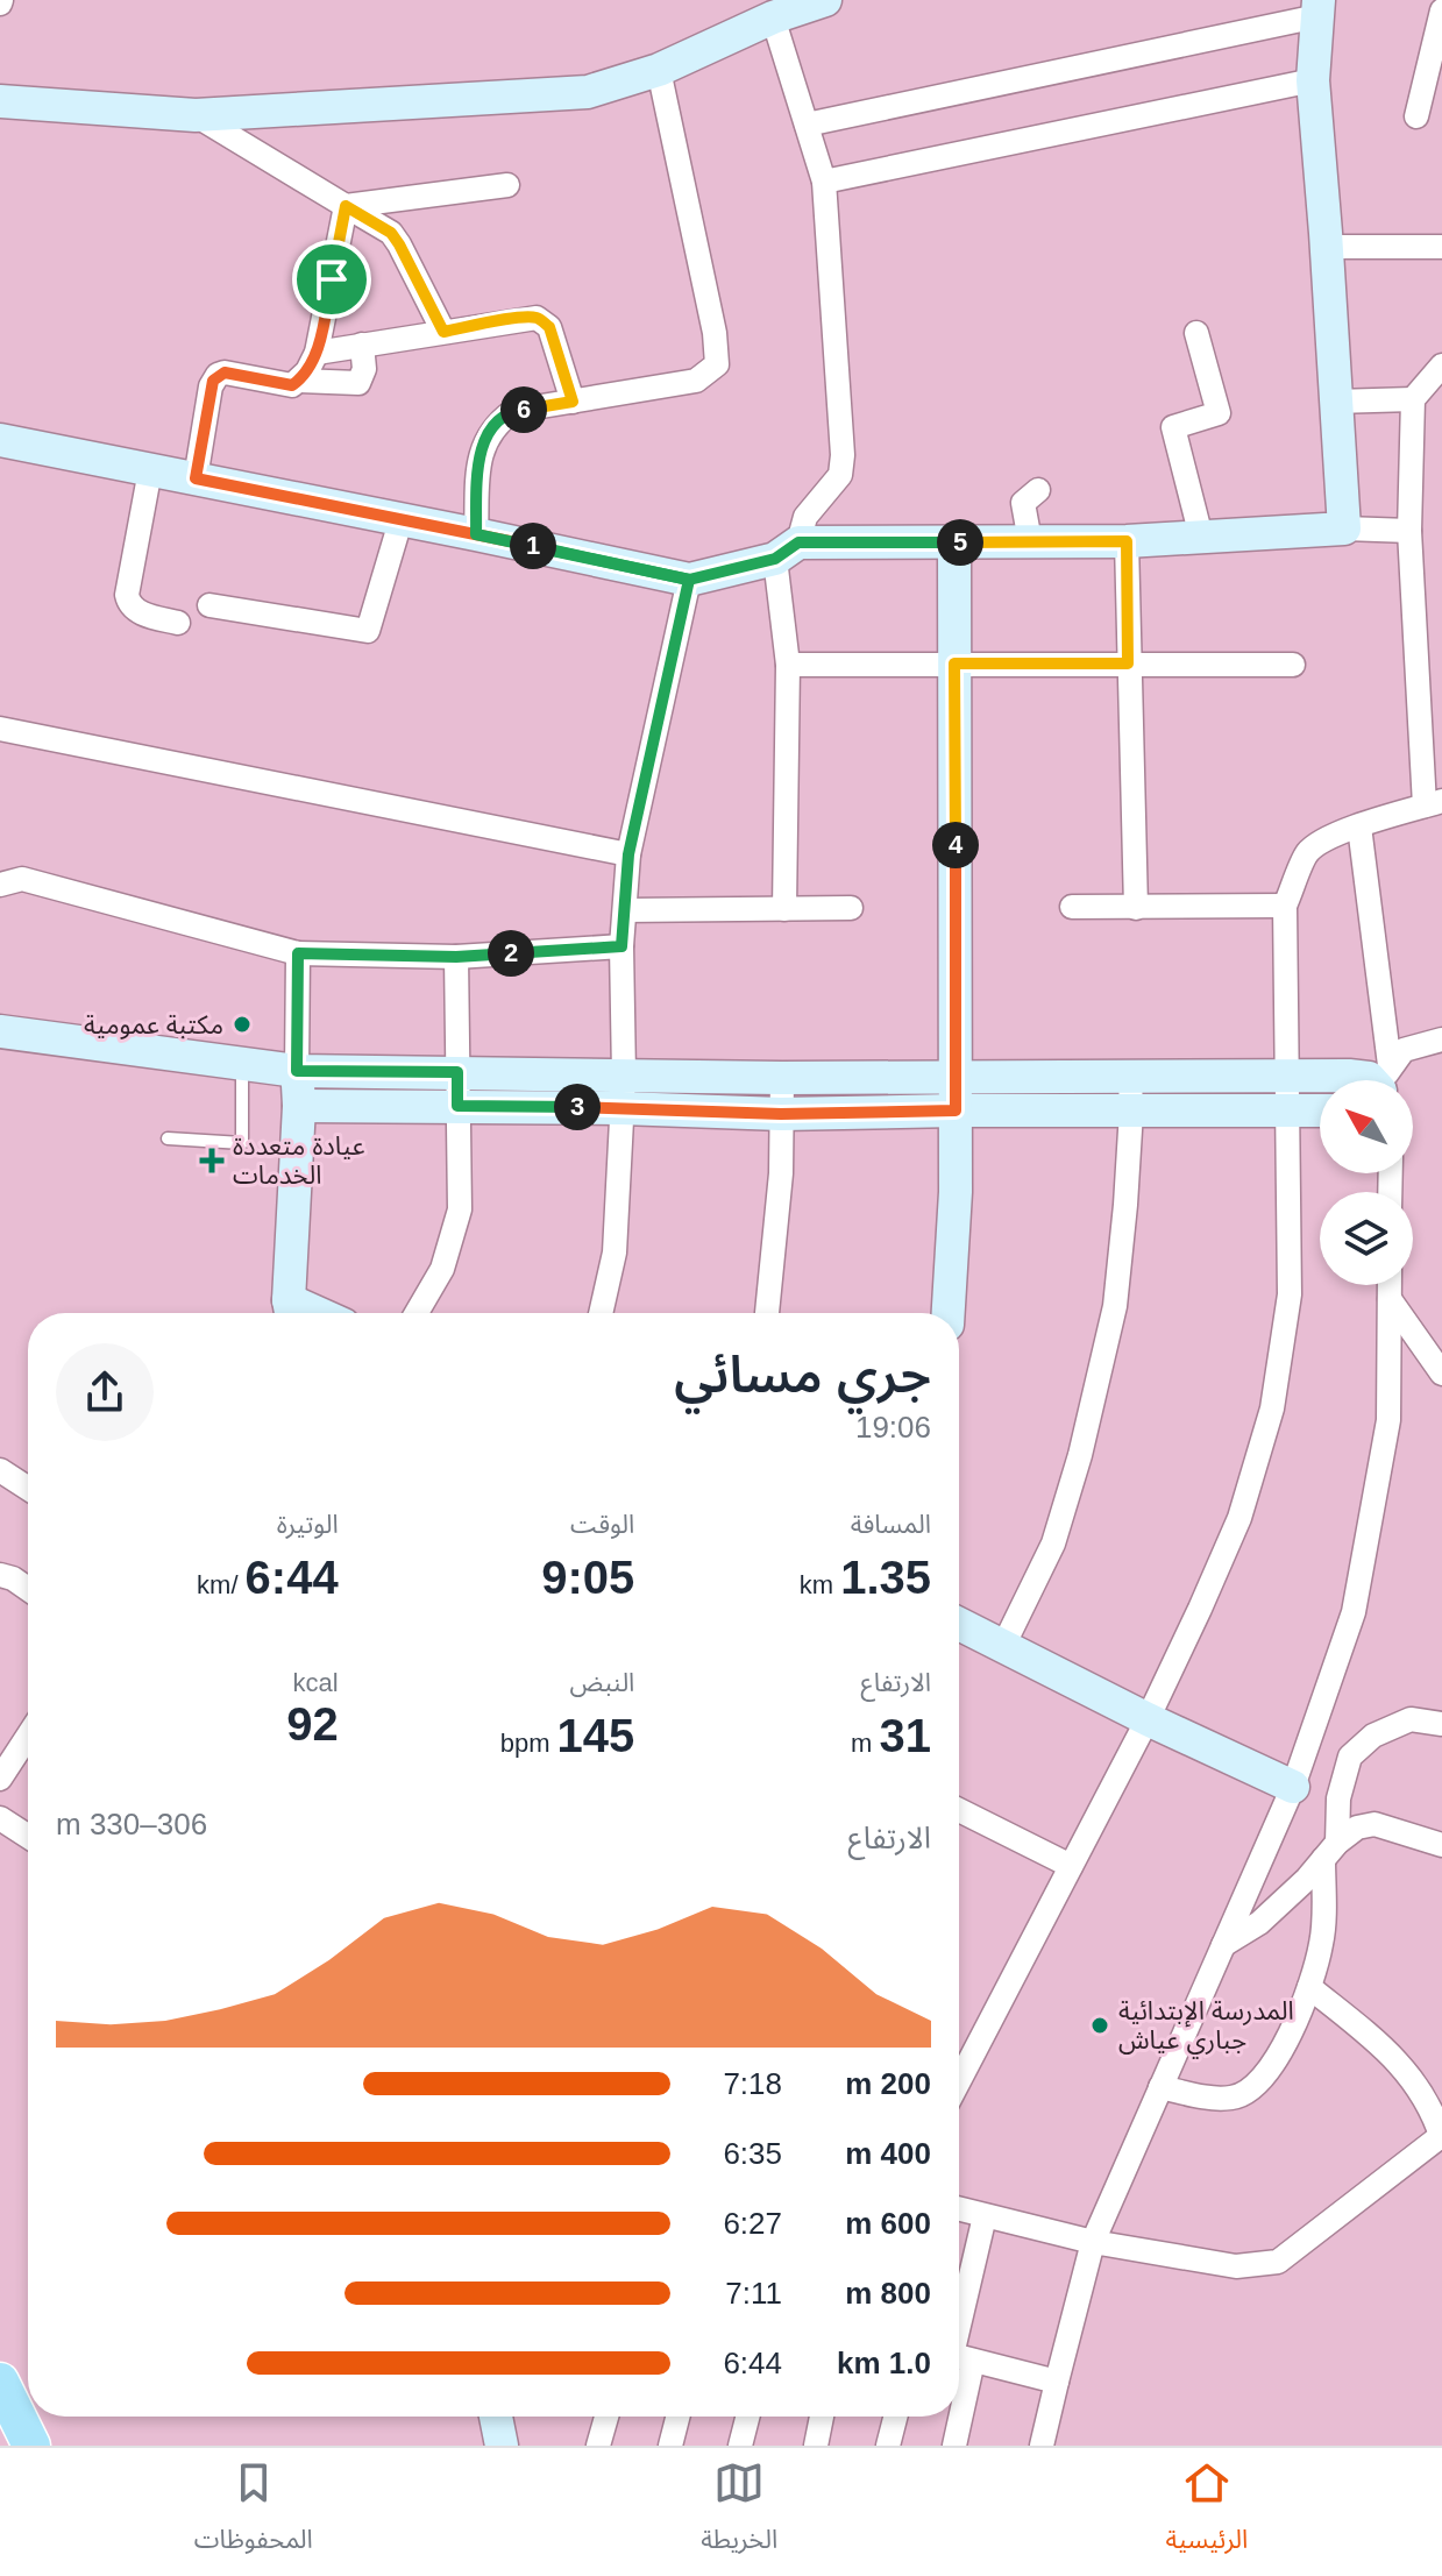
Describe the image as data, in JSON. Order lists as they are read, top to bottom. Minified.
{"places":{"other":["مكتبة عمومية","المدرسة الإبتدائية جباري عياش"],"health":["عيادة متعددة الخدمات"]},"north":"top left","page":{"pins":["6","5","1","4","2","3"],"heading":["جري مسائي","19:06"],"stats":[["المسافة","1.35 km"],["الوقت","9:05"],["الوتيرة","6:44 /km"],["الارتفاع","31 m"],["النبض","145 bpm"],["kcal","92"]],"chart":["الارتفاع","306–330 m"],"list":[{"name":"200 m","note":"7:18"},{"name":"400 m","note":"6:35"},{"name":"600 m","note":"6:27"},{"name":"800 m","note":"7:11"},{"name":"1.0 km","note":"6:44"}],"tabs":["الرئيسية","الخريطة","المحفوظات"]}}
